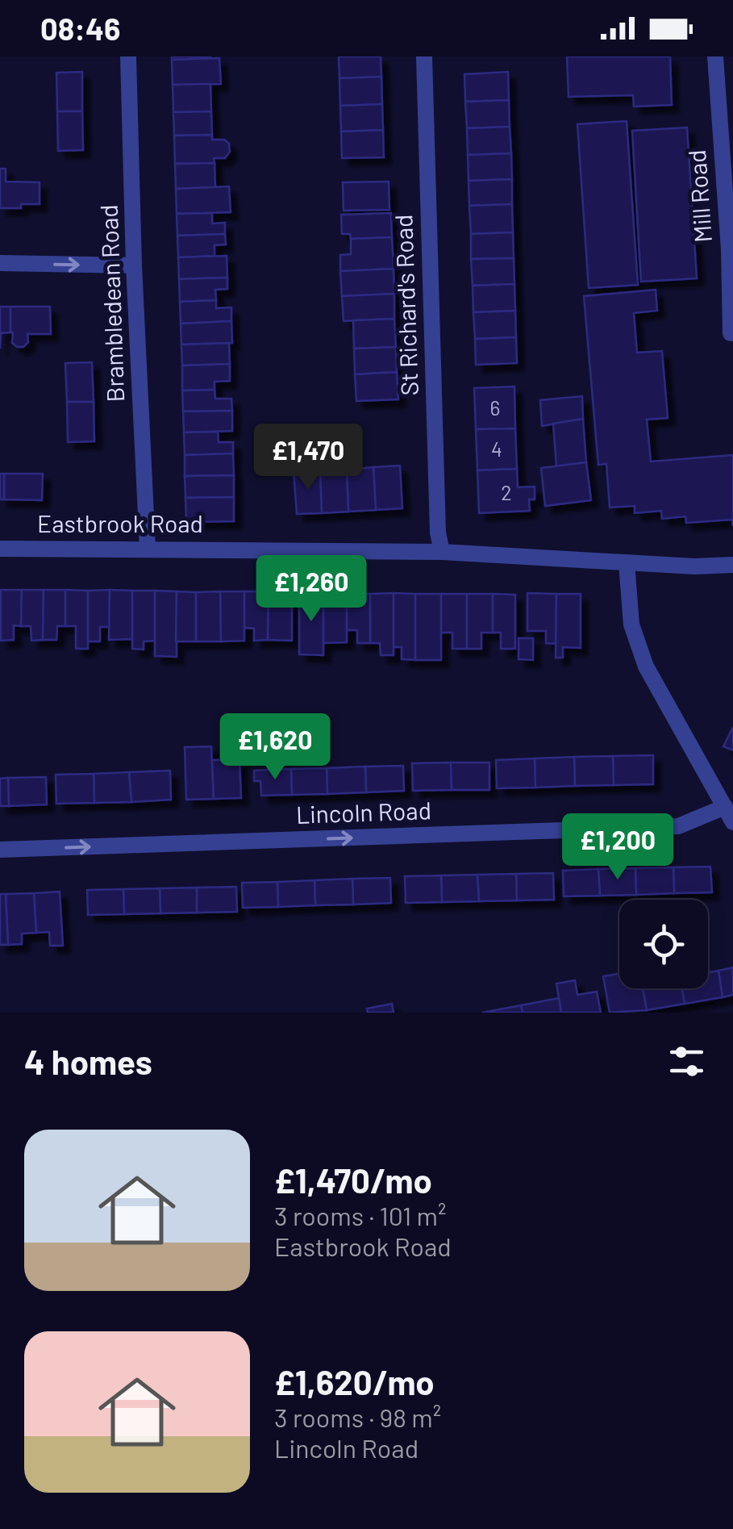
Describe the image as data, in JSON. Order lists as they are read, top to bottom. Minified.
{"streets":{"street":["Mill Road","Brambledean Road","St Richard's Road","Eastbrook Road","Lincoln Road"]},"crossings":[["Brambledean Road","Eastbrook Road"],["St Richard's Road","Eastbrook Road"]],"one_way":["Lincoln Road"],"house_numbers":["6","4","2"],"page":{"status":"08:46","price":["£1,470","£1,260","£1,620","£1,200"],"heading":"4 homes","list":[{"name":"£1,470/mo","note":"3 rooms · 101 m² · Eastbrook Road"},{"name":"£1,620/mo","note":"3 rooms · 98 m² · Lincoln Road"}]}}
